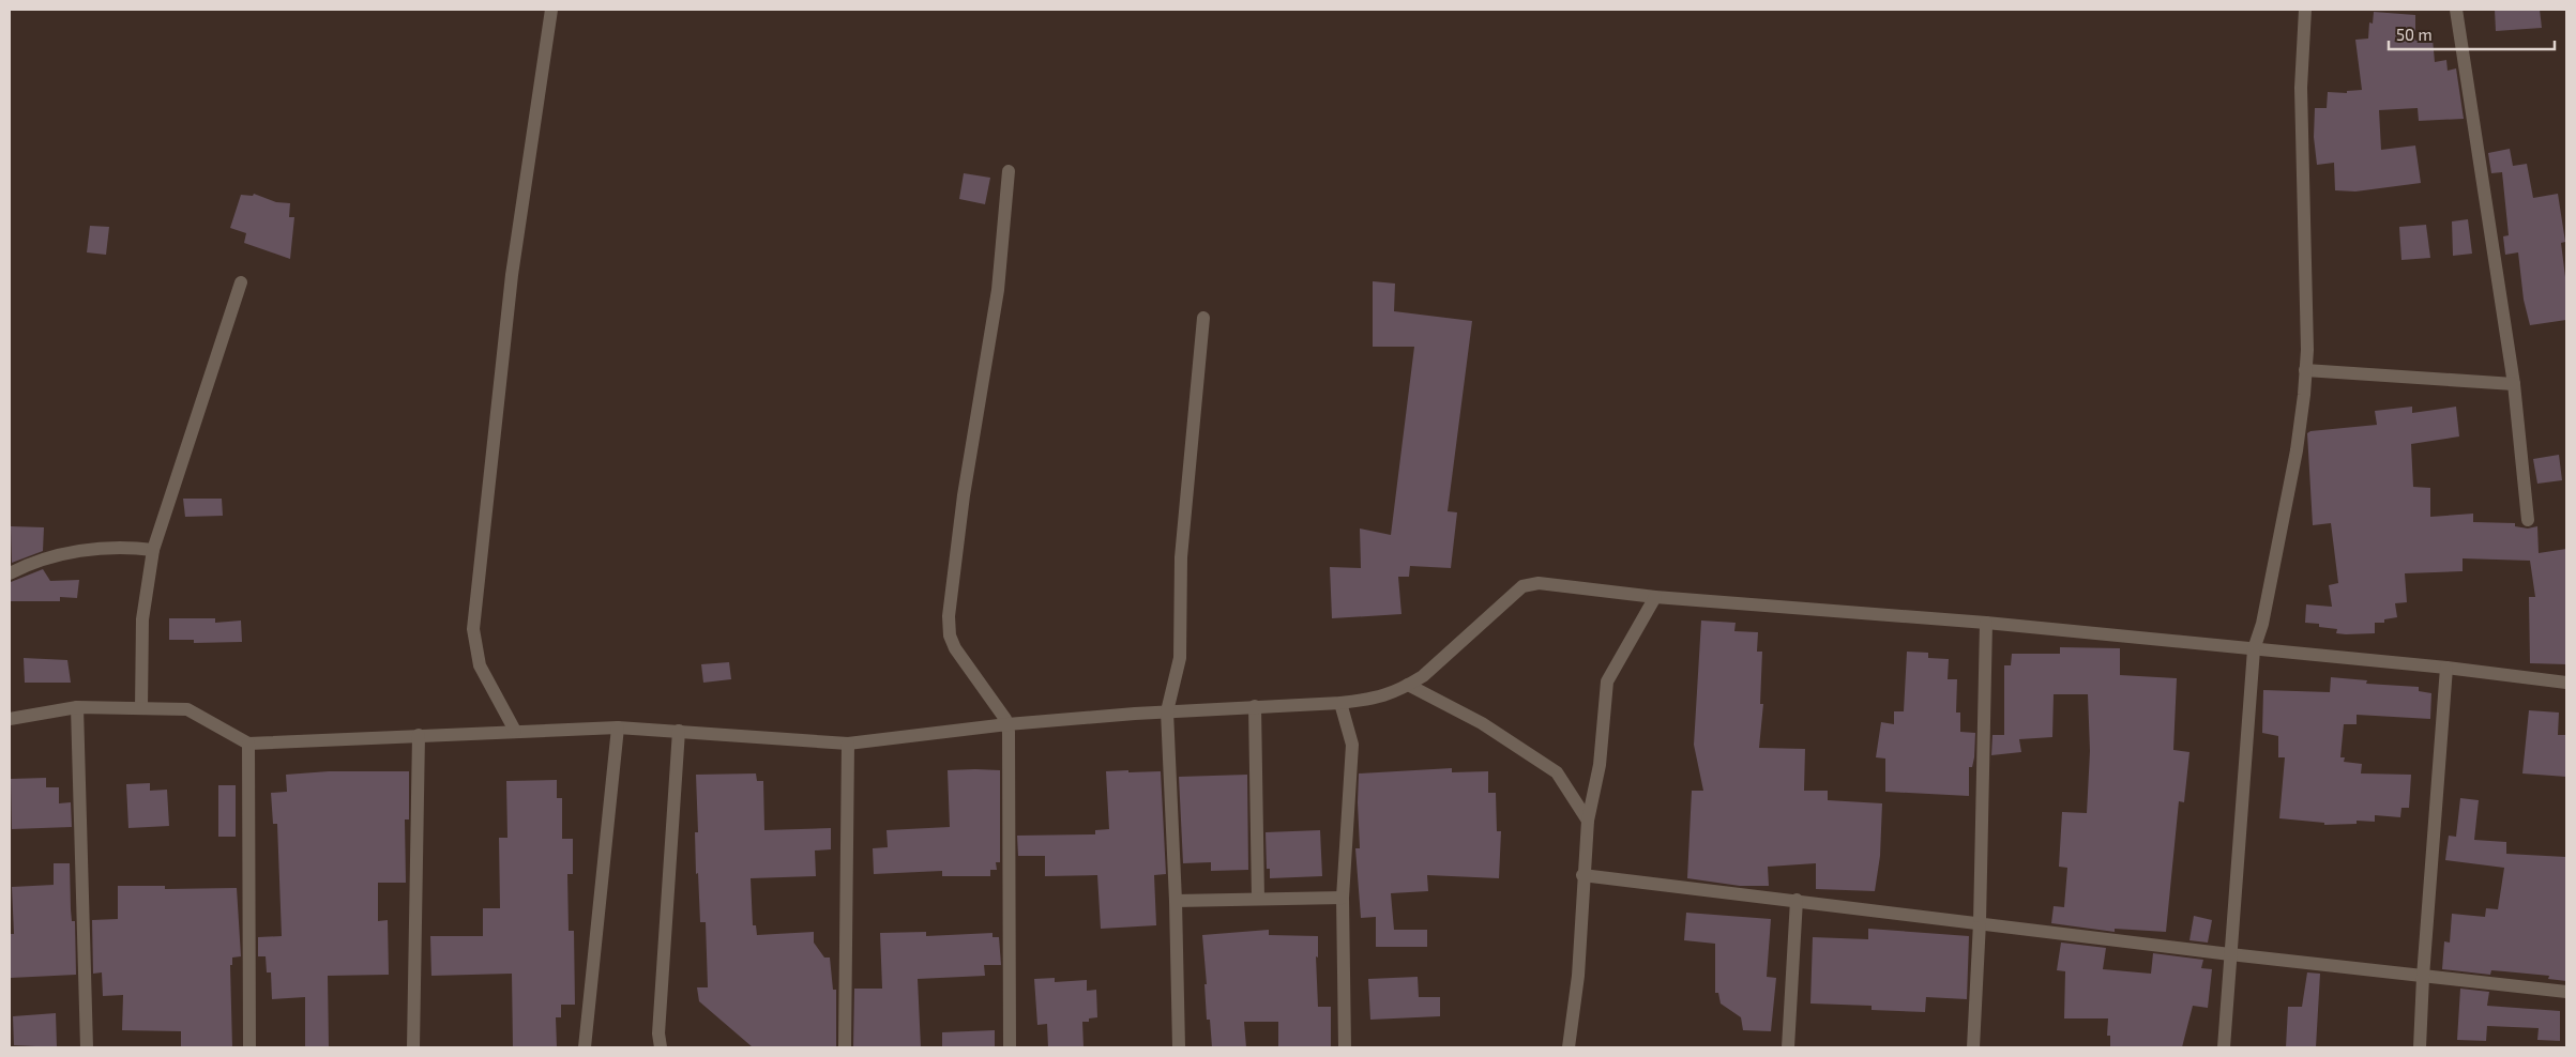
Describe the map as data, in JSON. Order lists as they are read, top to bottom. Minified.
{"scale_bar":"50 m"}
